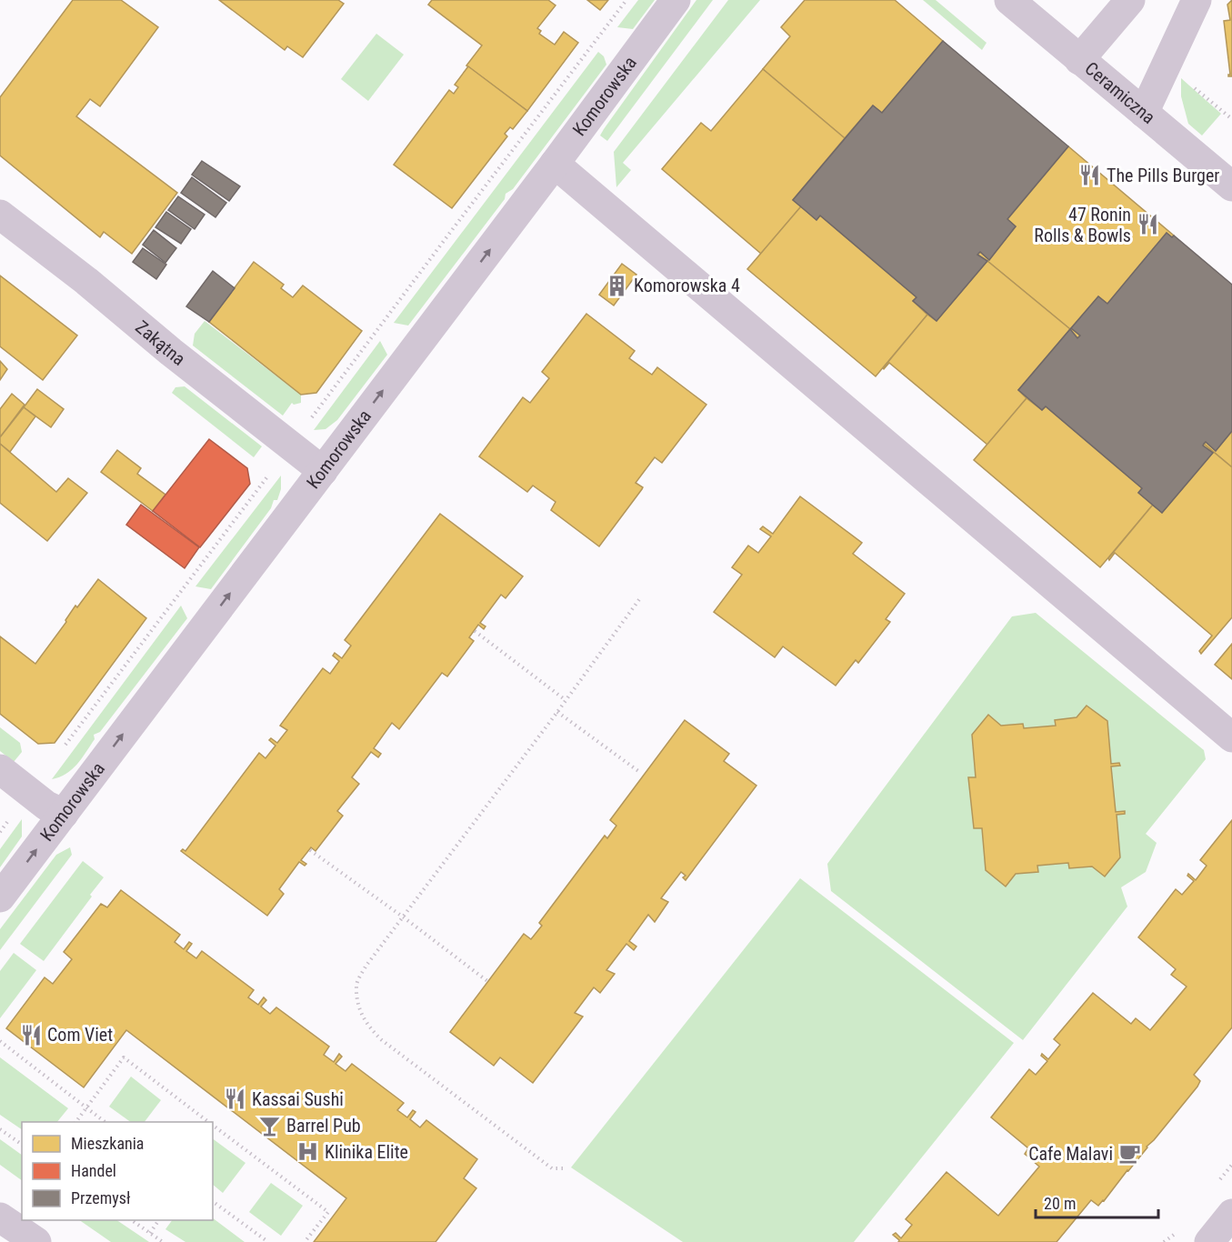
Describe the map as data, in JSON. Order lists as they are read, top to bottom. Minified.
{"streets":{"street":["Ceramiczna","Komorowska","Zakątna"]},"crossings":[["Komorowska","Zakątna"]],"one_way":["Komorowska"],"places":{"restaurant":["The Pills Burger","47 Ronin Rolls & Bowls","Com Viet","Kassai Sushi"],"building":["Komorowska 4"],"bar":["Barrel Pub"],"hospital":["Klinika Elite"],"cafe":["Cafe Malavi"]},"legend":["Mieszkania","Handel","Przemysł"],"scale_bar":"20 m"}
